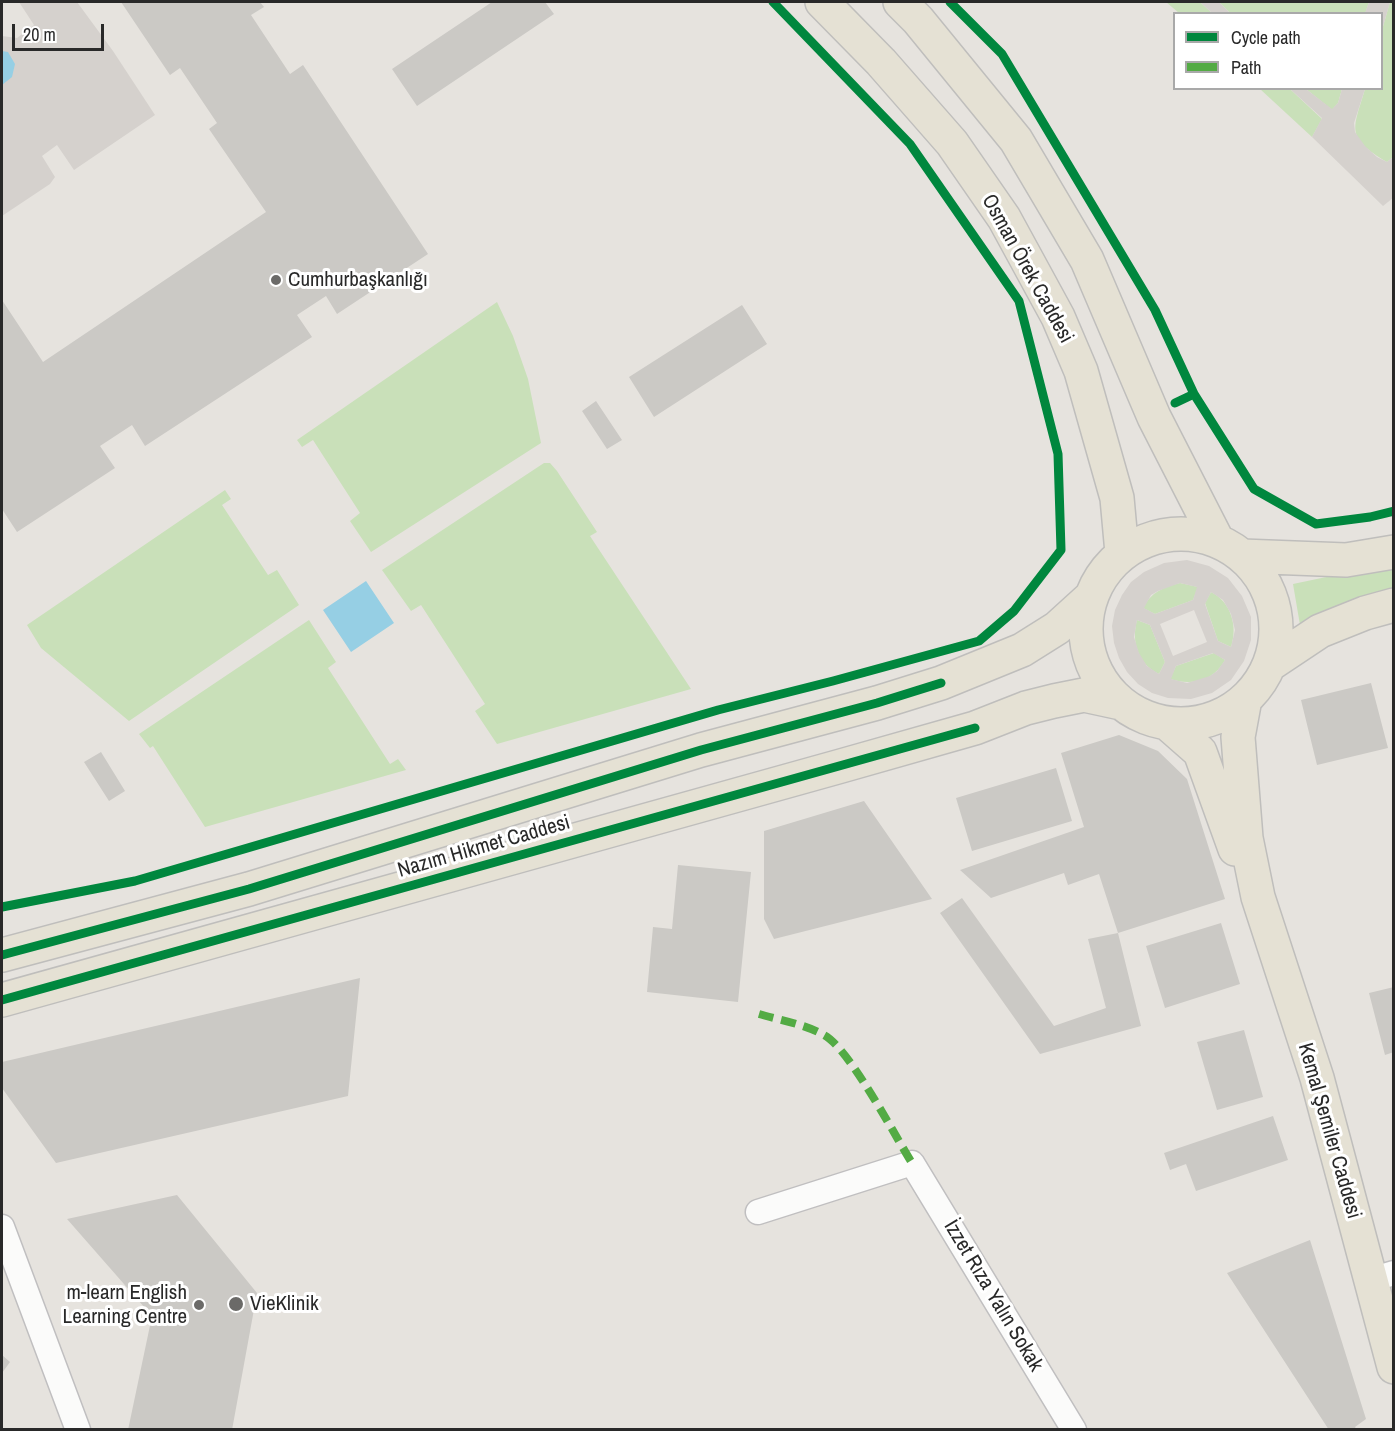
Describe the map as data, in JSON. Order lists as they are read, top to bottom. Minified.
{"streets":{"main road":["Osman Örek Caddesi","Nazım Hikmet Caddesi","Kemal Şemiler Caddesi"],"street":["İzzet Rıza Yalın Sokak"]},"crossings":[["Osman Örek Caddesi","Nazım Hikmet Caddesi"],["Osman Örek Caddesi","Kemal Şemiler Caddesi"],["Nazım Hikmet Caddesi","Kemal Şemiler Caddesi"]],"places":["Cumhurbaşkanlığı","VieKlinik","m-learn English Learning Centre"],"legend":["Cycle path","Path"],"scale_bar":"20 m"}
